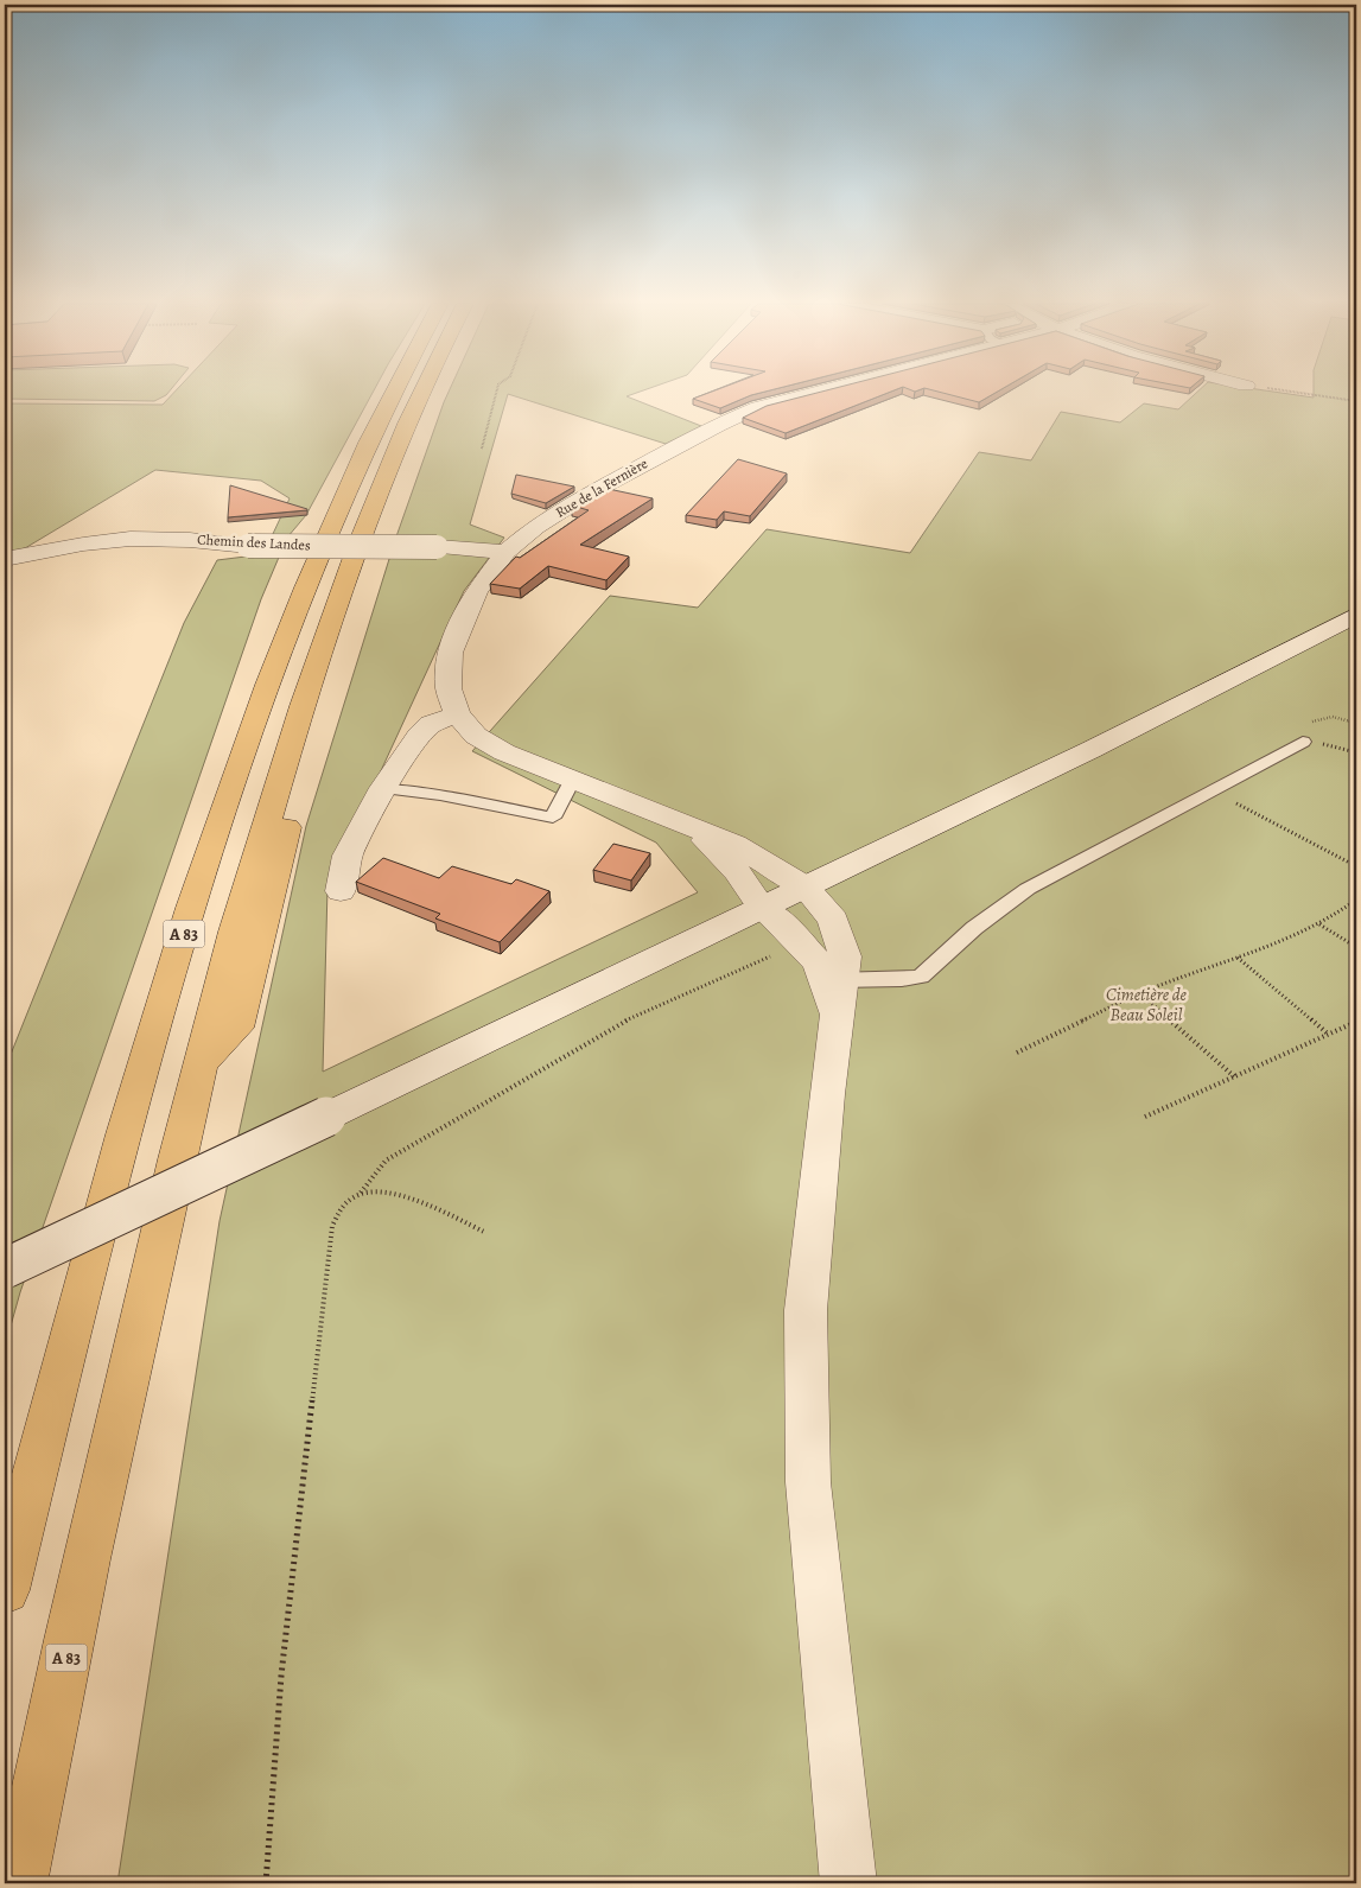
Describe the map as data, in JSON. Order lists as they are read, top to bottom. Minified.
{"streets":{"highway":["A 83"],"street":["Rue de la Fernière","Chemin des Landes"]},"crossings":[["Rue de la Fernière","Chemin des Landes"]],"parks":["Cimetière de Beau Soleil"]}
